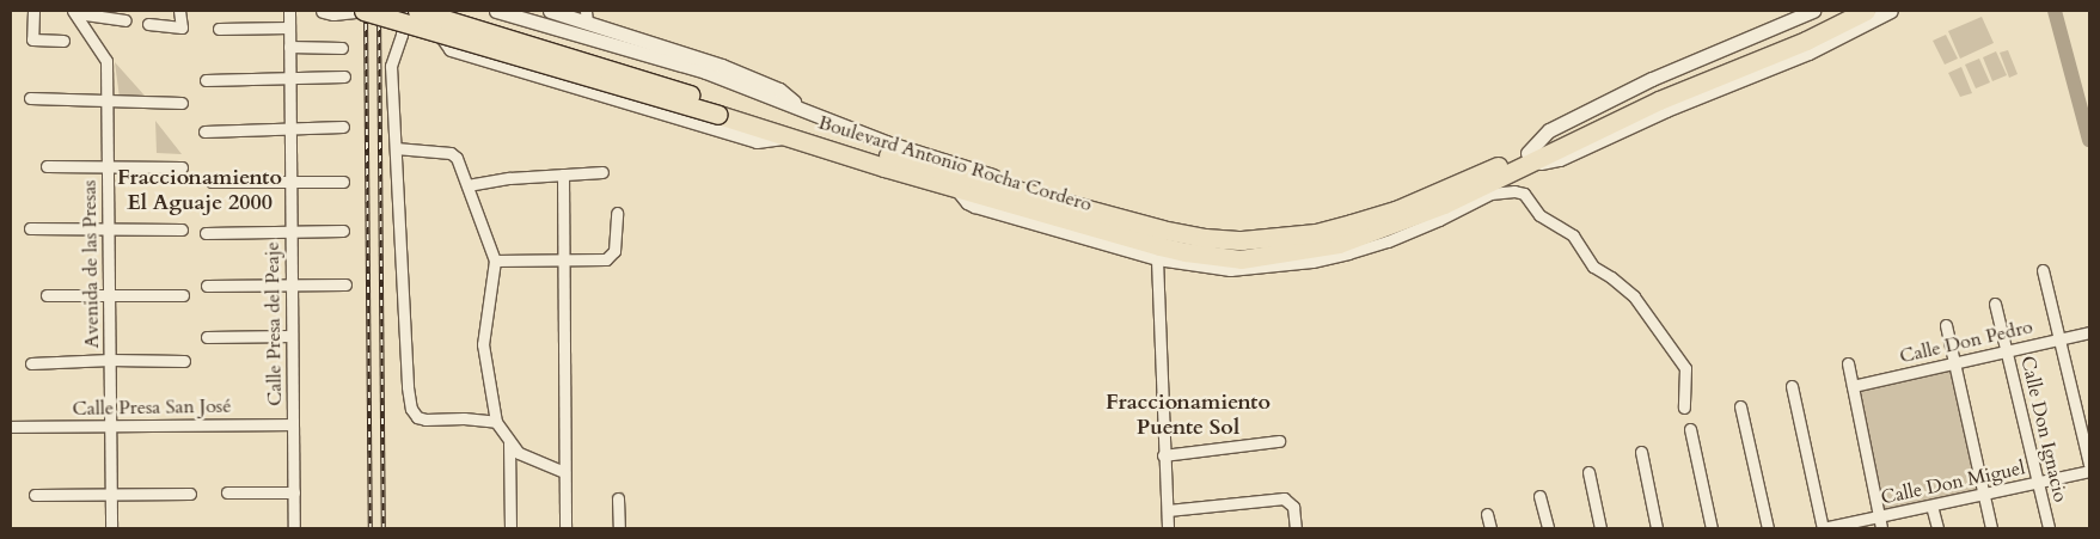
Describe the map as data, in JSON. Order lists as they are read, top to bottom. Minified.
{"streets":{"highway":["Boulevard Antonio Rocha Cordero"],"street":["Avenida de las Presas","Calle Presa del Peaje","Calle Don Pedro","Calle Presa San José","Calle Don Ignacio","Calle Don Miguel"]},"crossings":[["Avenida de las Presas","Calle Presa San José"],["Calle Presa del Peaje","Calle Presa San José"],["Calle Don Pedro","Calle Don Ignacio"],["Calle Don Ignacio","Calle Don Miguel"]],"districts":["Fraccionamiento El Aguaje 2000","Fraccionamiento Puente Sol"]}
